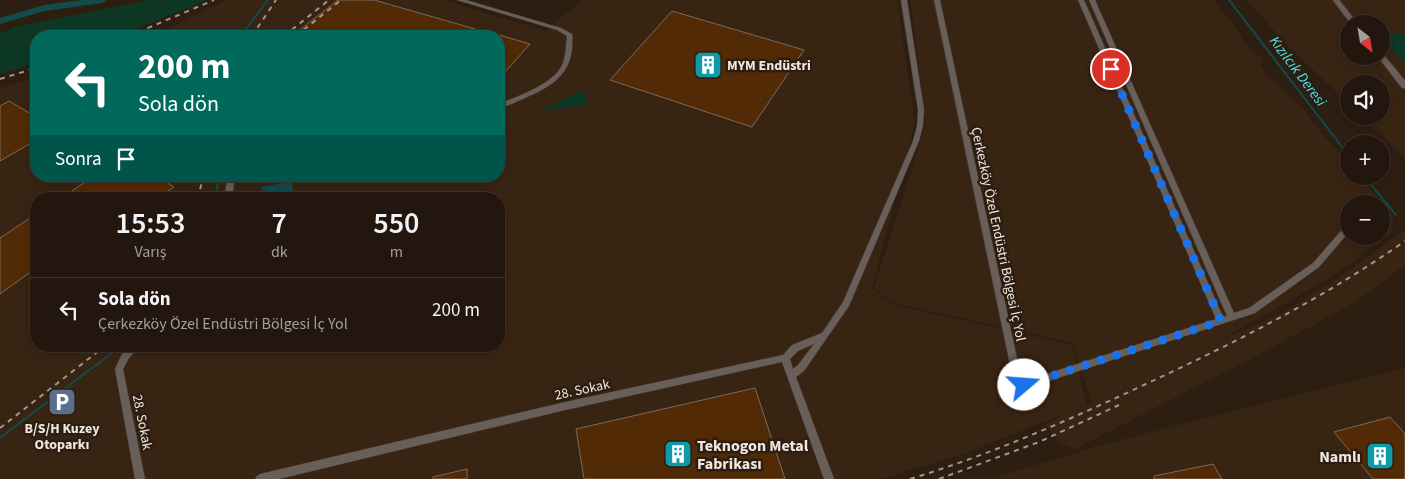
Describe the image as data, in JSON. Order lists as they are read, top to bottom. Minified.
{"streets":{"street":["Çerkezköy Özel Endüstri Bölgesi İç Yol","28. Sokak"]},"water":["Kızılcık Deresi"],"places":{"building":["MYM Endüstri","Teknogon Metal Fabrikası","Namlı"],"parking":["B/S/H Kuzey Otoparkı"]},"north":"bottom right","page":{"map_buttons":["+","−"],"turn":["200 m","Sola dön"],"then":"Sonra","eta":["15:53","Varış","7","dk","550","m"],"list":[{"name":"Sola dön","note":"Çerkezköy Özel Endüstri Bölgesi İç Yol","value":"200 m"}]}}
